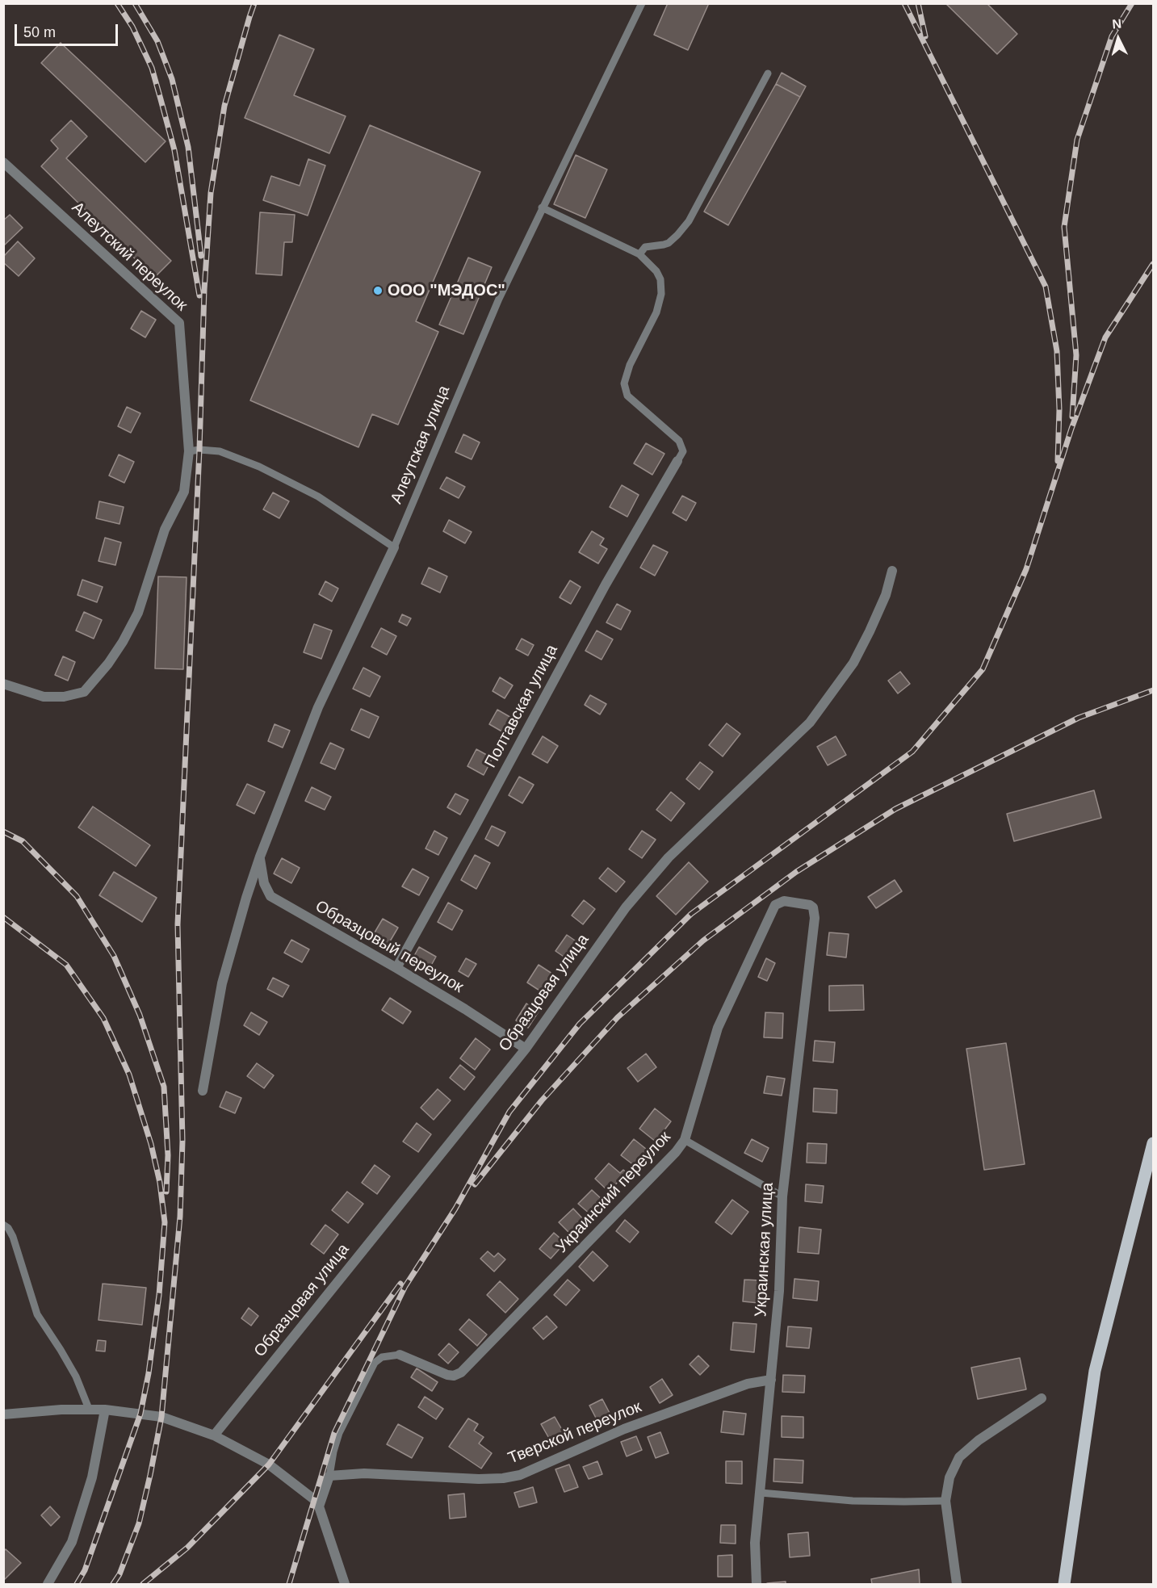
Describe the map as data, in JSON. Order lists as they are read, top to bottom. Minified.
{"streets":{"street":["Алеутский переулок","Алеутская улица","Полтавская улица","Образцовый переулок","Образцовая улица","Украинский переулок","Украинская улица","Тверской переулок"]},"crossings":[["Алеутская улица","Образцовый переулок"],["Полтавская улица","Образцовый переулок"],["Образцовый переулок","Образцовая улица"],["Украинский переулок","Украинская улица"],["Украинская улица","Тверской переулок"]],"places":["ООО \"МЭДОС\""],"scale_bar":"50 m","north":"top"}
